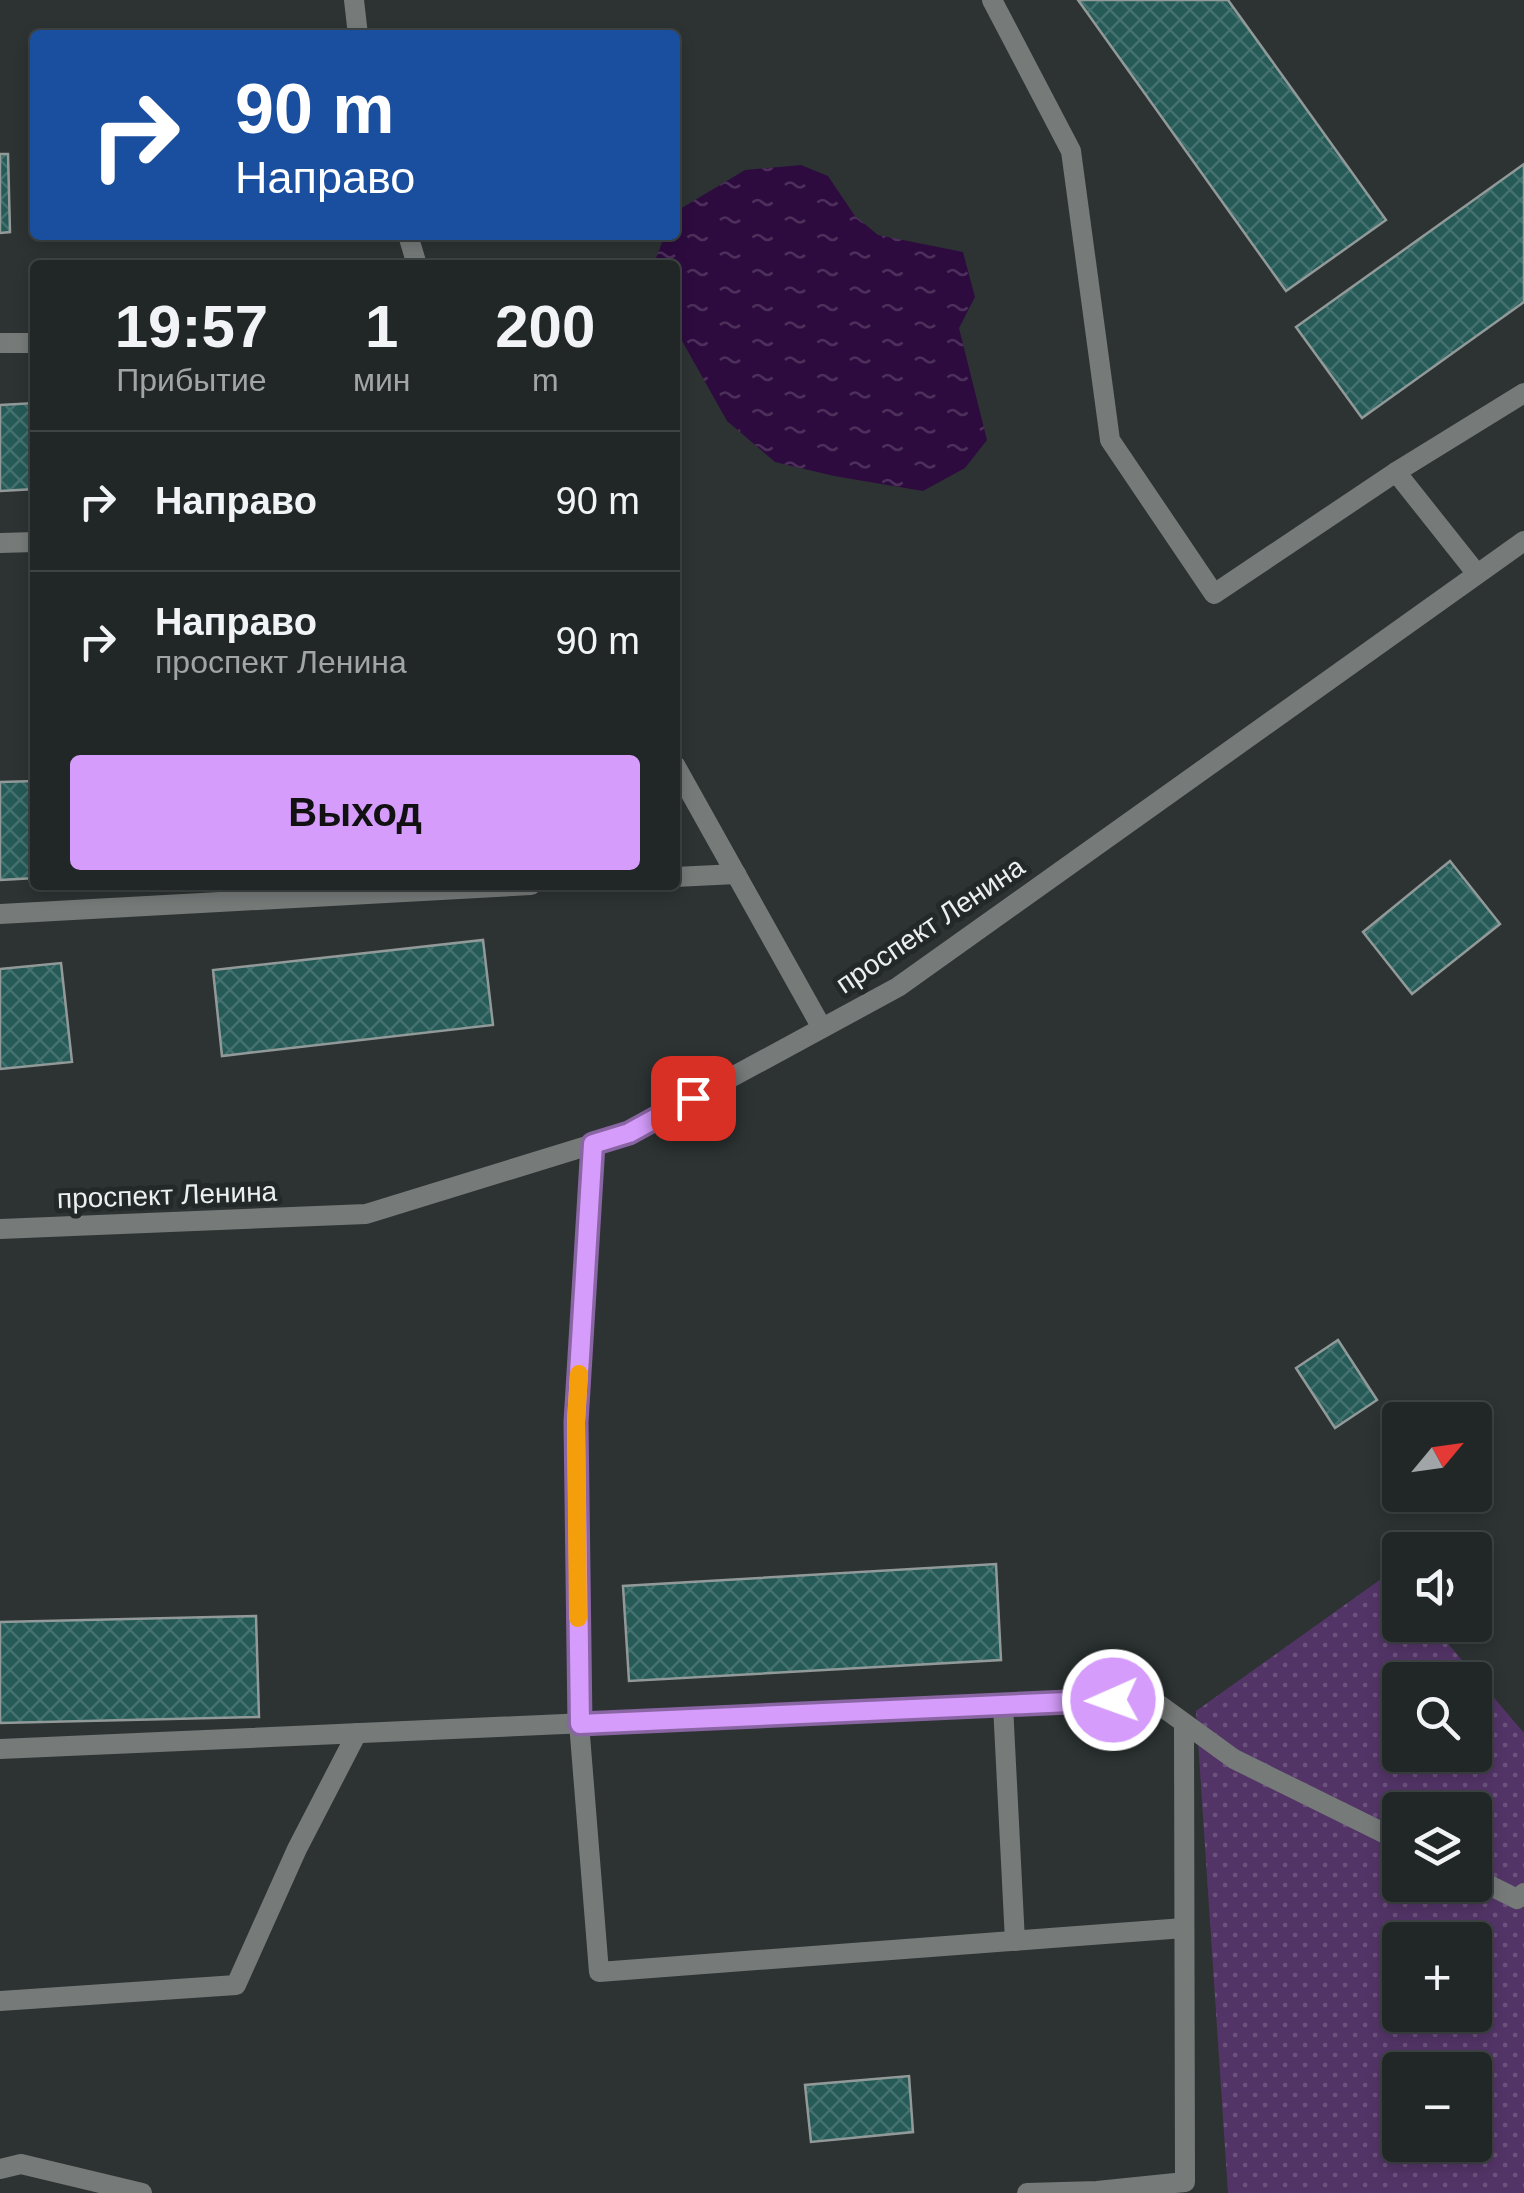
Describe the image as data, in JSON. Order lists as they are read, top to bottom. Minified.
{"streets":{"street":["проспект Ленина"]},"north":"top right","page":{"turn":["90 m","Направо"],"eta":["19:57","Прибытие","1","мин","200","m"],"list":[{"name":"Направо","value":"90 m"},{"name":"Направо","note":"проспект Ленина","value":"90 m"}],"buttons":"Выход","map_buttons":["+","−"]}}
